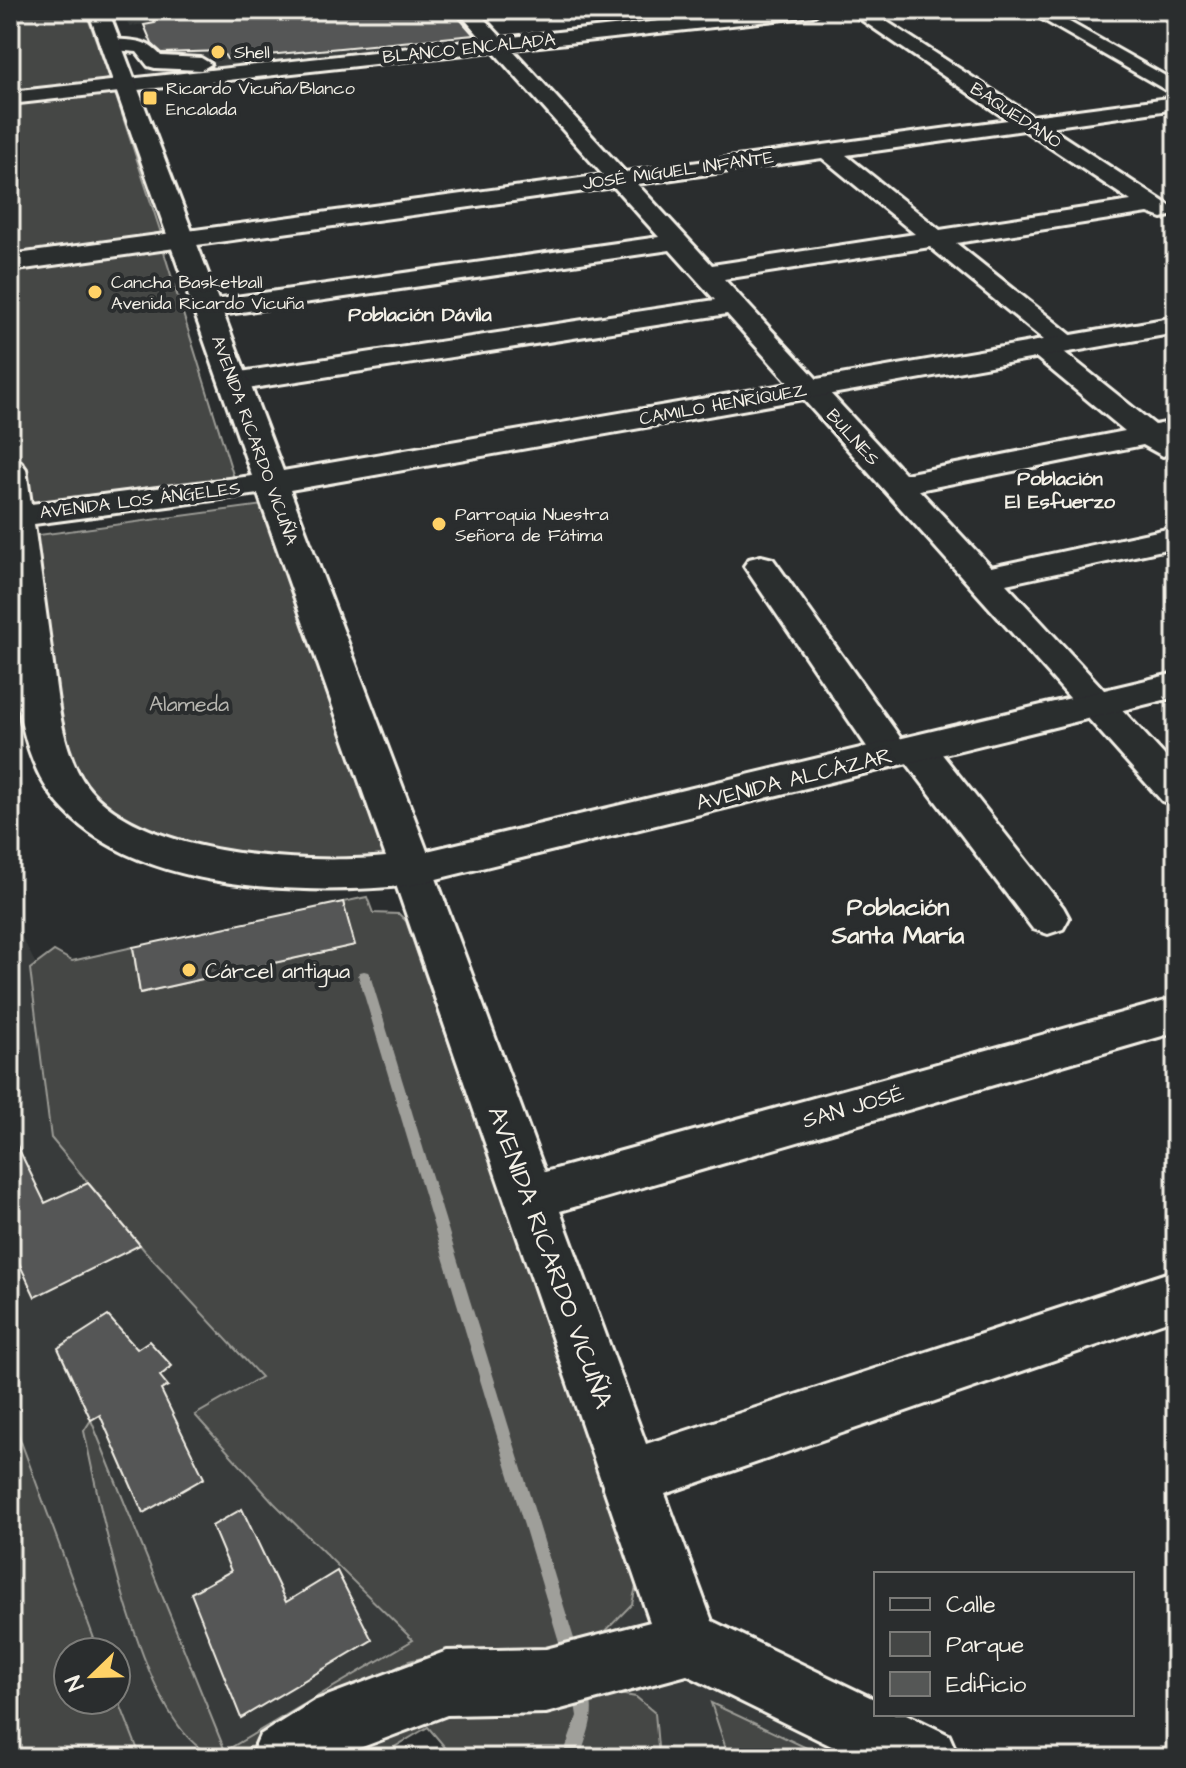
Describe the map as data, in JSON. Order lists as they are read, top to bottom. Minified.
{"streets":{"main road":["CAMILO HENRÍQUEZ","AVENIDA RICARDO VICUÑA","AVENIDA LOS ÁNGELES","AVENIDA ALCÁZAR"],"street":["BLANCO ENCALADA","BAQUEDANO","JOSÉ MIGUEL INFANTE","BULNES","SAN JOSÉ"]},"crossings":[["BLANCO ENCALADA","BULNES"],["BLANCO ENCALADA","AVENIDA RICARDO VICUÑA"],["BAQUEDANO","JOSÉ MIGUEL INFANTE"],["JOSÉ MIGUEL INFANTE","BULNES"],["JOSÉ MIGUEL INFANTE","AVENIDA RICARDO VICUÑA"],["CAMILO HENRÍQUEZ","BULNES"],["CAMILO HENRÍQUEZ","AVENIDA RICARDO VICUÑA"],["CAMILO HENRÍQUEZ","AVENIDA LOS ÁNGELES"],["BULNES","AVENIDA ALCÁZAR"],["AVENIDA RICARDO VICUÑA","AVENIDA LOS ÁNGELES"],["AVENIDA RICARDO VICUÑA","AVENIDA ALCÁZAR"],["AVENIDA RICARDO VICUÑA","SAN JOSÉ"]],"districts":["Población Dávila","Población El Esfuerzo","Población Santa María"],"parks":["Alameda"],"places":{"other":["Shell","Cancha Basketball Avenida Ricardo Vicuña","Parroquia Nuestra Señora de Fátima","Cárcel antigua"],"transit":["Ricardo Vicuña/Blanco Encalada"]},"legend":["Calle","Parque","Edificio"],"north":"bottom left"}
